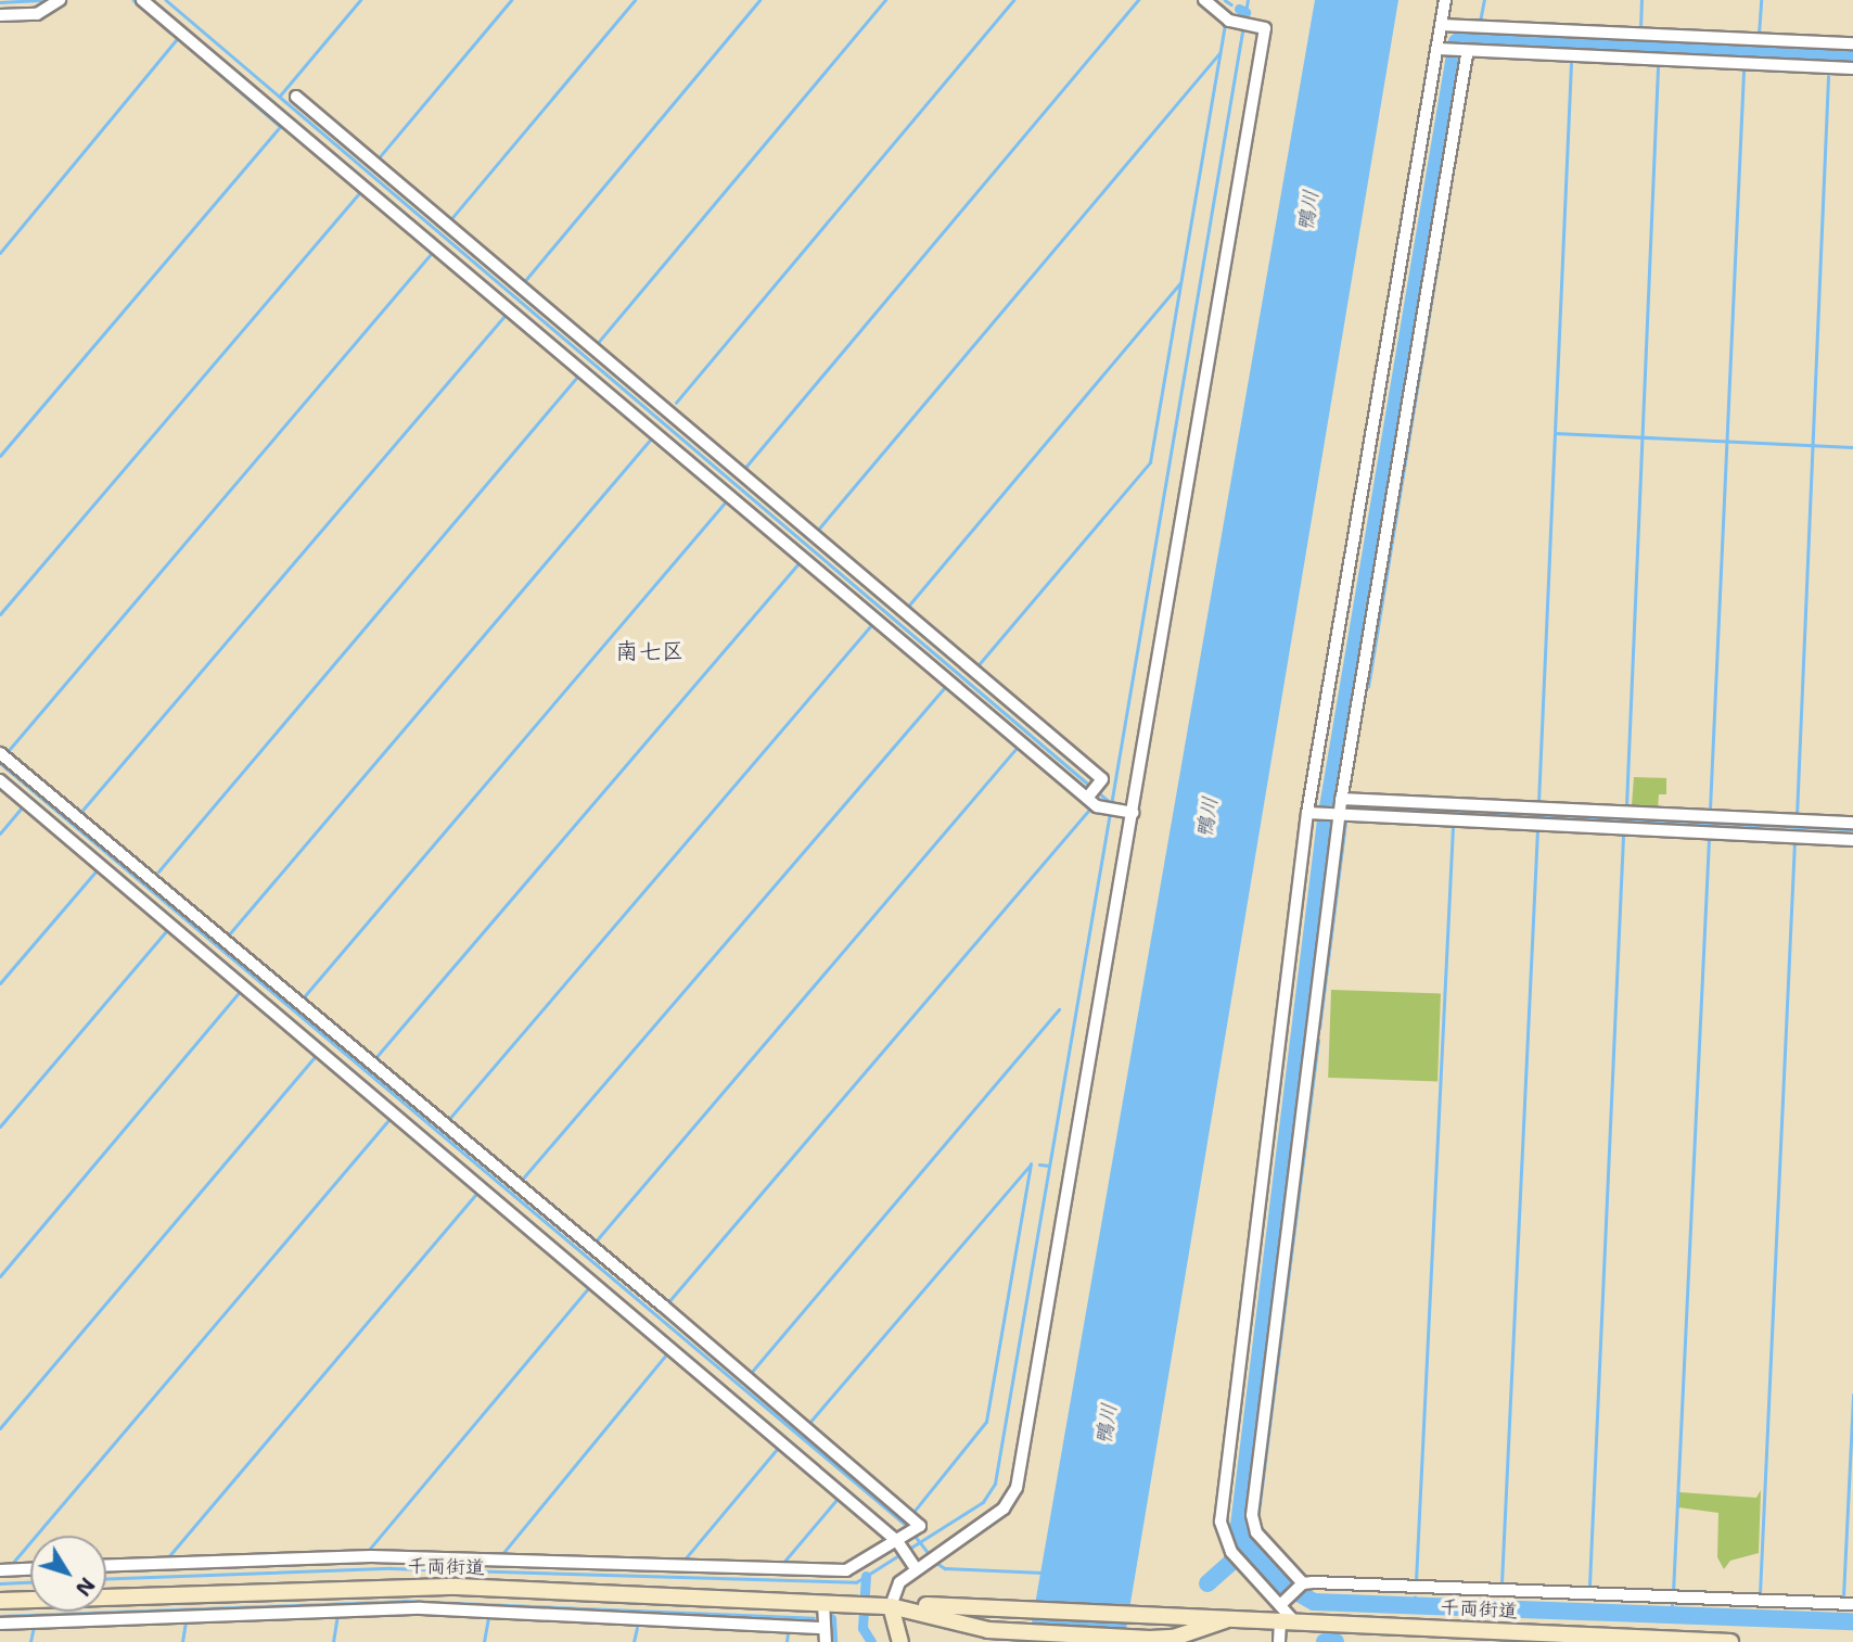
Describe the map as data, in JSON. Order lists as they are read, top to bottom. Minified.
{"streets":{"street":["千両街道"]},"districts":["南七区"],"water":["鴨川"],"north":"bottom right"}
